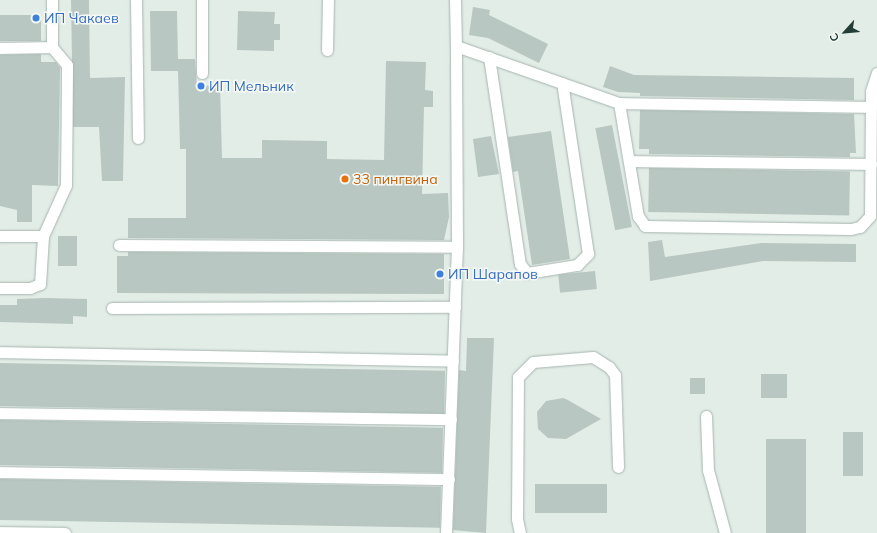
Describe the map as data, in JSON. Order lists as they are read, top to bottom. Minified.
{"places":["ИП Чакаев","ИП Мельник","33 пингвина","ИП Шарапов"],"north":"bottom left"}
